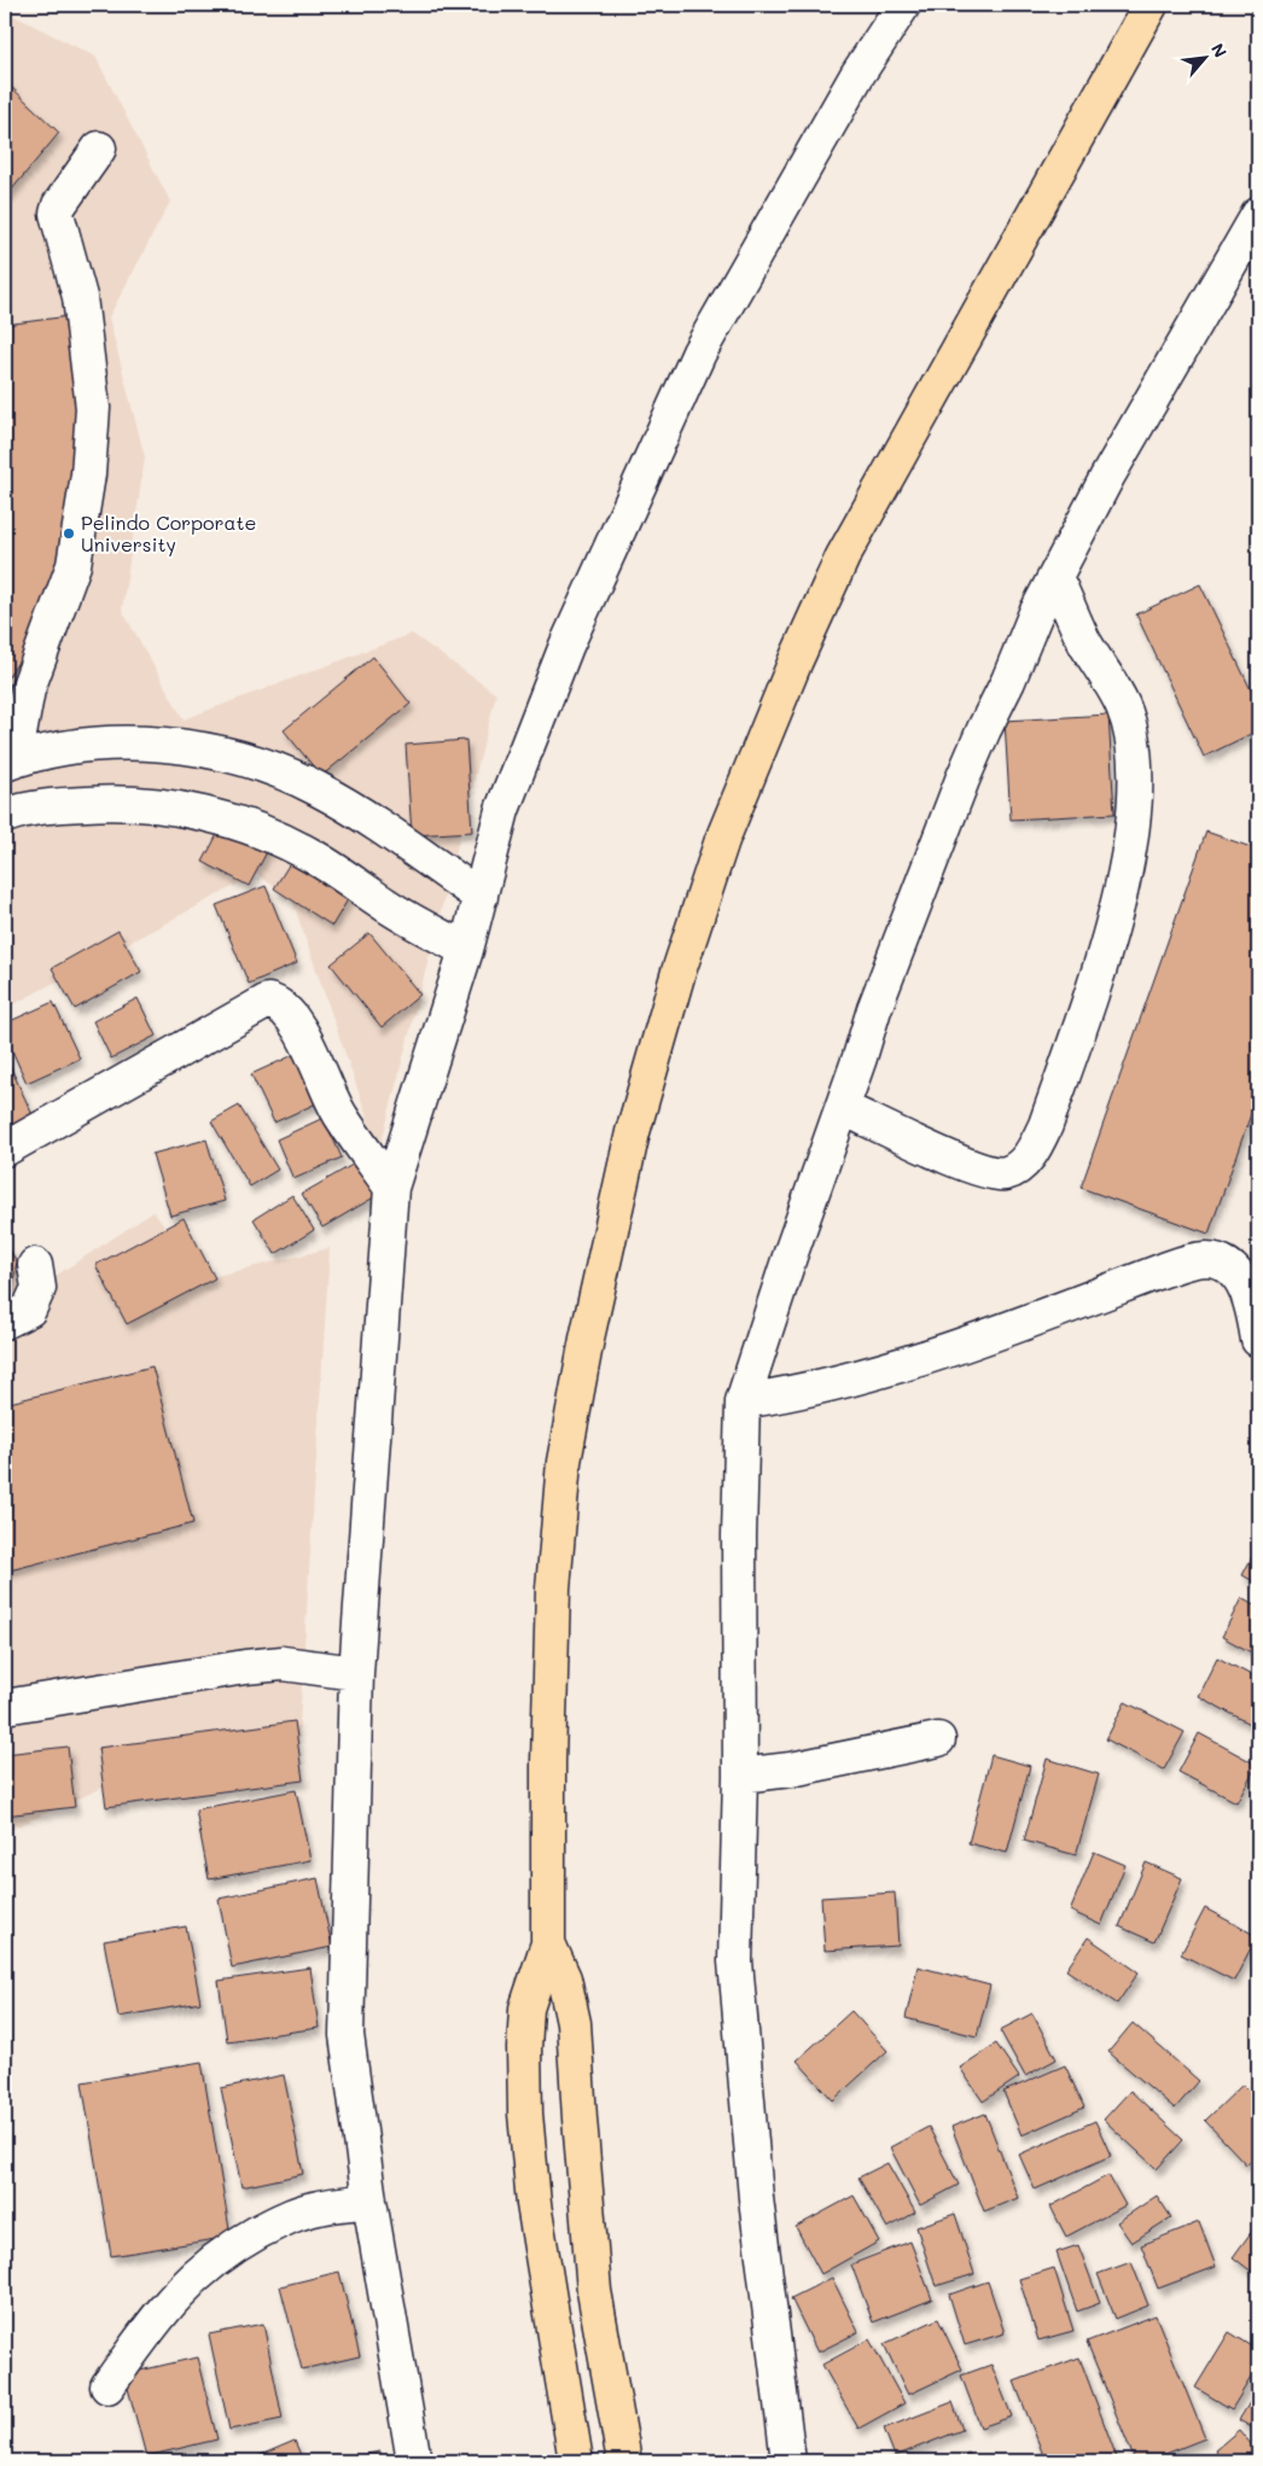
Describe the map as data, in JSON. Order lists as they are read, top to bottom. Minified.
{"places":["Pelindo Corporate University"],"north":"top right"}
